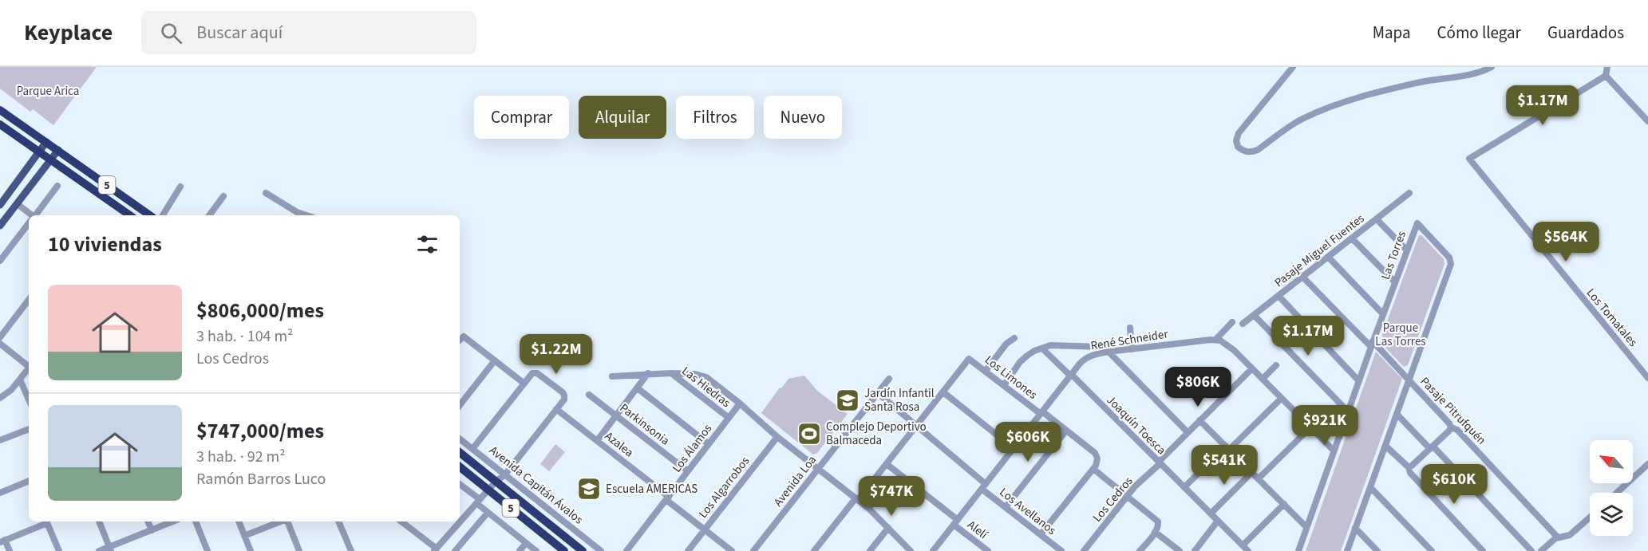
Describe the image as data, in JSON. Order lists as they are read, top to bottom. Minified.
{"streets":{"highway":["5","Avenida Capitán Ávalos"],"street":["Pasaje Miguel Fuentes","Las Torres","Los Tomatales","René Schneider","Los Limones","Las Hiedras","Pasaje Pitrufquén","Parkinsonia","Joaquín Toesca","Azalea","Los Álamos","Avenida Loa","Los Algarrobos","Los Cedros","Los Avellanos","Alelí"]},"crossings":[["Pasaje Miguel Fuentes","Pasaje Pitrufquén"],["Las Torres","Pasaje Pitrufquén"],["René Schneider","Los Limones"],["René Schneider","Joaquín Toesca"],["René Schneider","Los Avellanos"],["René Schneider","Alelí"],["Las Hiedras","Los Álamos"],["Parkinsonia","Los Álamos"],["Joaquín Toesca","Los Cedros"],["Azalea","Los Álamos"],["Azalea","Los Algarrobos"],["Avenida Loa","Los Avellanos"]],"parks":["Parque Arica","Parque Las Torres"],"places":{"school or university":["Jardín Infantil Santa Rosa","Escuela AMERICAS"],"sports":["Complejo Deportivo Balmaceda"]},"north":"top left","page":{"header":"Keyplace","search":"Buscar aquí","nav":["Mapa","Cómo llegar","Guardados"],"price":["$1.17M","$564K","$1.17M","$1.22M","$806K","$921K","$606K","$541K","$610K","$747K"],"chip":["Comprar","Alquilar","Filtros","Nuevo"],"heading":"10 viviendas","list":[{"name":"$806,000/mes","note":"3 hab. · 104 m² · Los Cedros"},{"name":"$747,000/mes","note":"3 hab. · 92 m² · Ramón Barros Luco"}]}}
